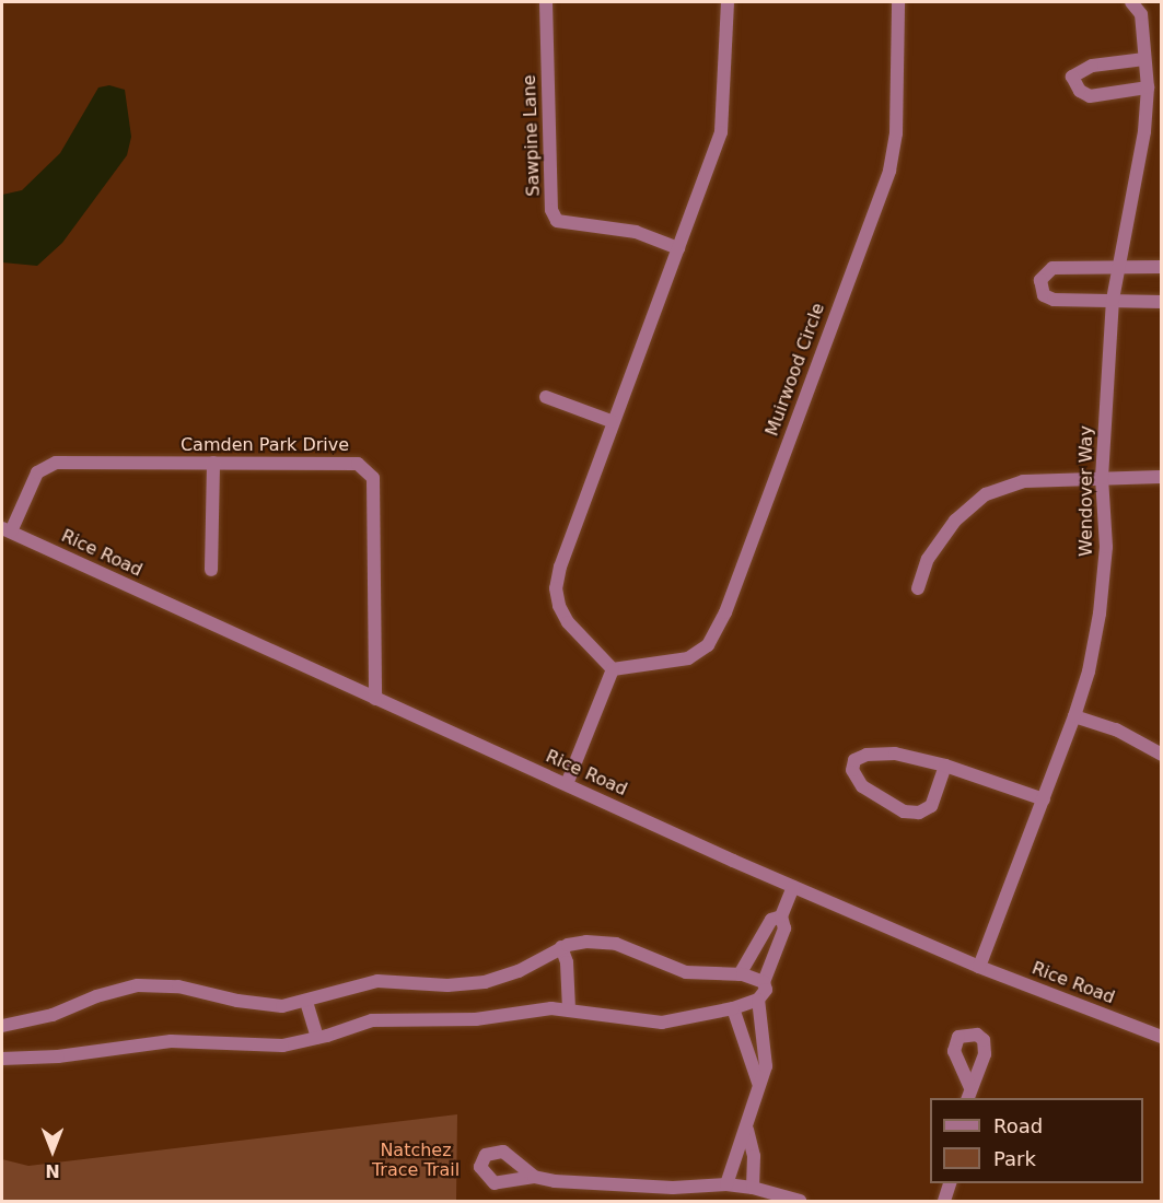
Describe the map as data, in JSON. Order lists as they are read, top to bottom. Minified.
{"streets":{"street":["Sawpine Lane","Muirwood Circle","Camden Park Drive","Wendover Way","Rice Road"]},"crossings":[["Camden Park Drive","Rice Road"],["Wendover Way","Rice Road"]],"parks":["Natchez Trace Trail"],"legend":["Road","Park"],"north":"bottom"}
